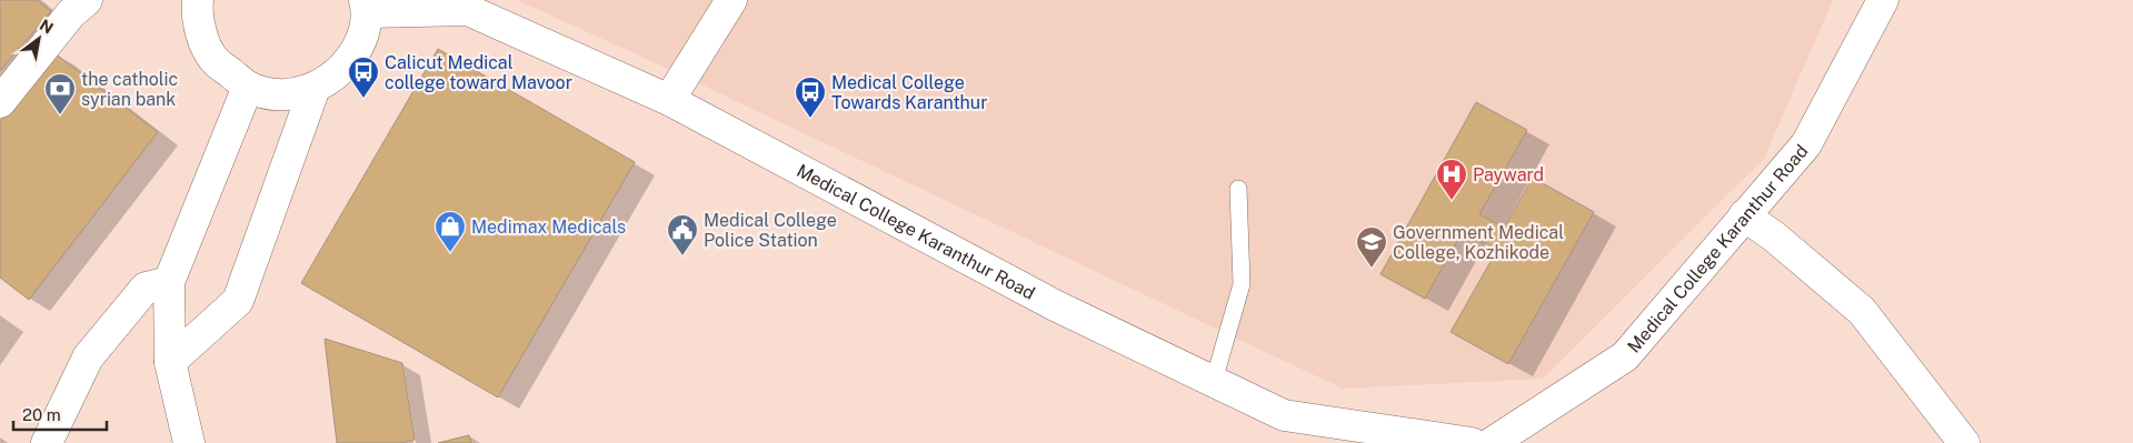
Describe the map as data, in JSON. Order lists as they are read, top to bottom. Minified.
{"streets":{"main road":["Medical College Karanthur Road"]},"places":{"bus stop":["Calicut Medical college toward Mavoor","Medical College Towards Karanthur"],"bank":["the catholic syrian bank"],"hospital":["Payward"],"shop":["Medimax Medicals"],"public building":["Medical College Police Station"],"school or university":["Government Medical College, Kozhikode"]},"scale_bar":"20 m","north":"top right"}
